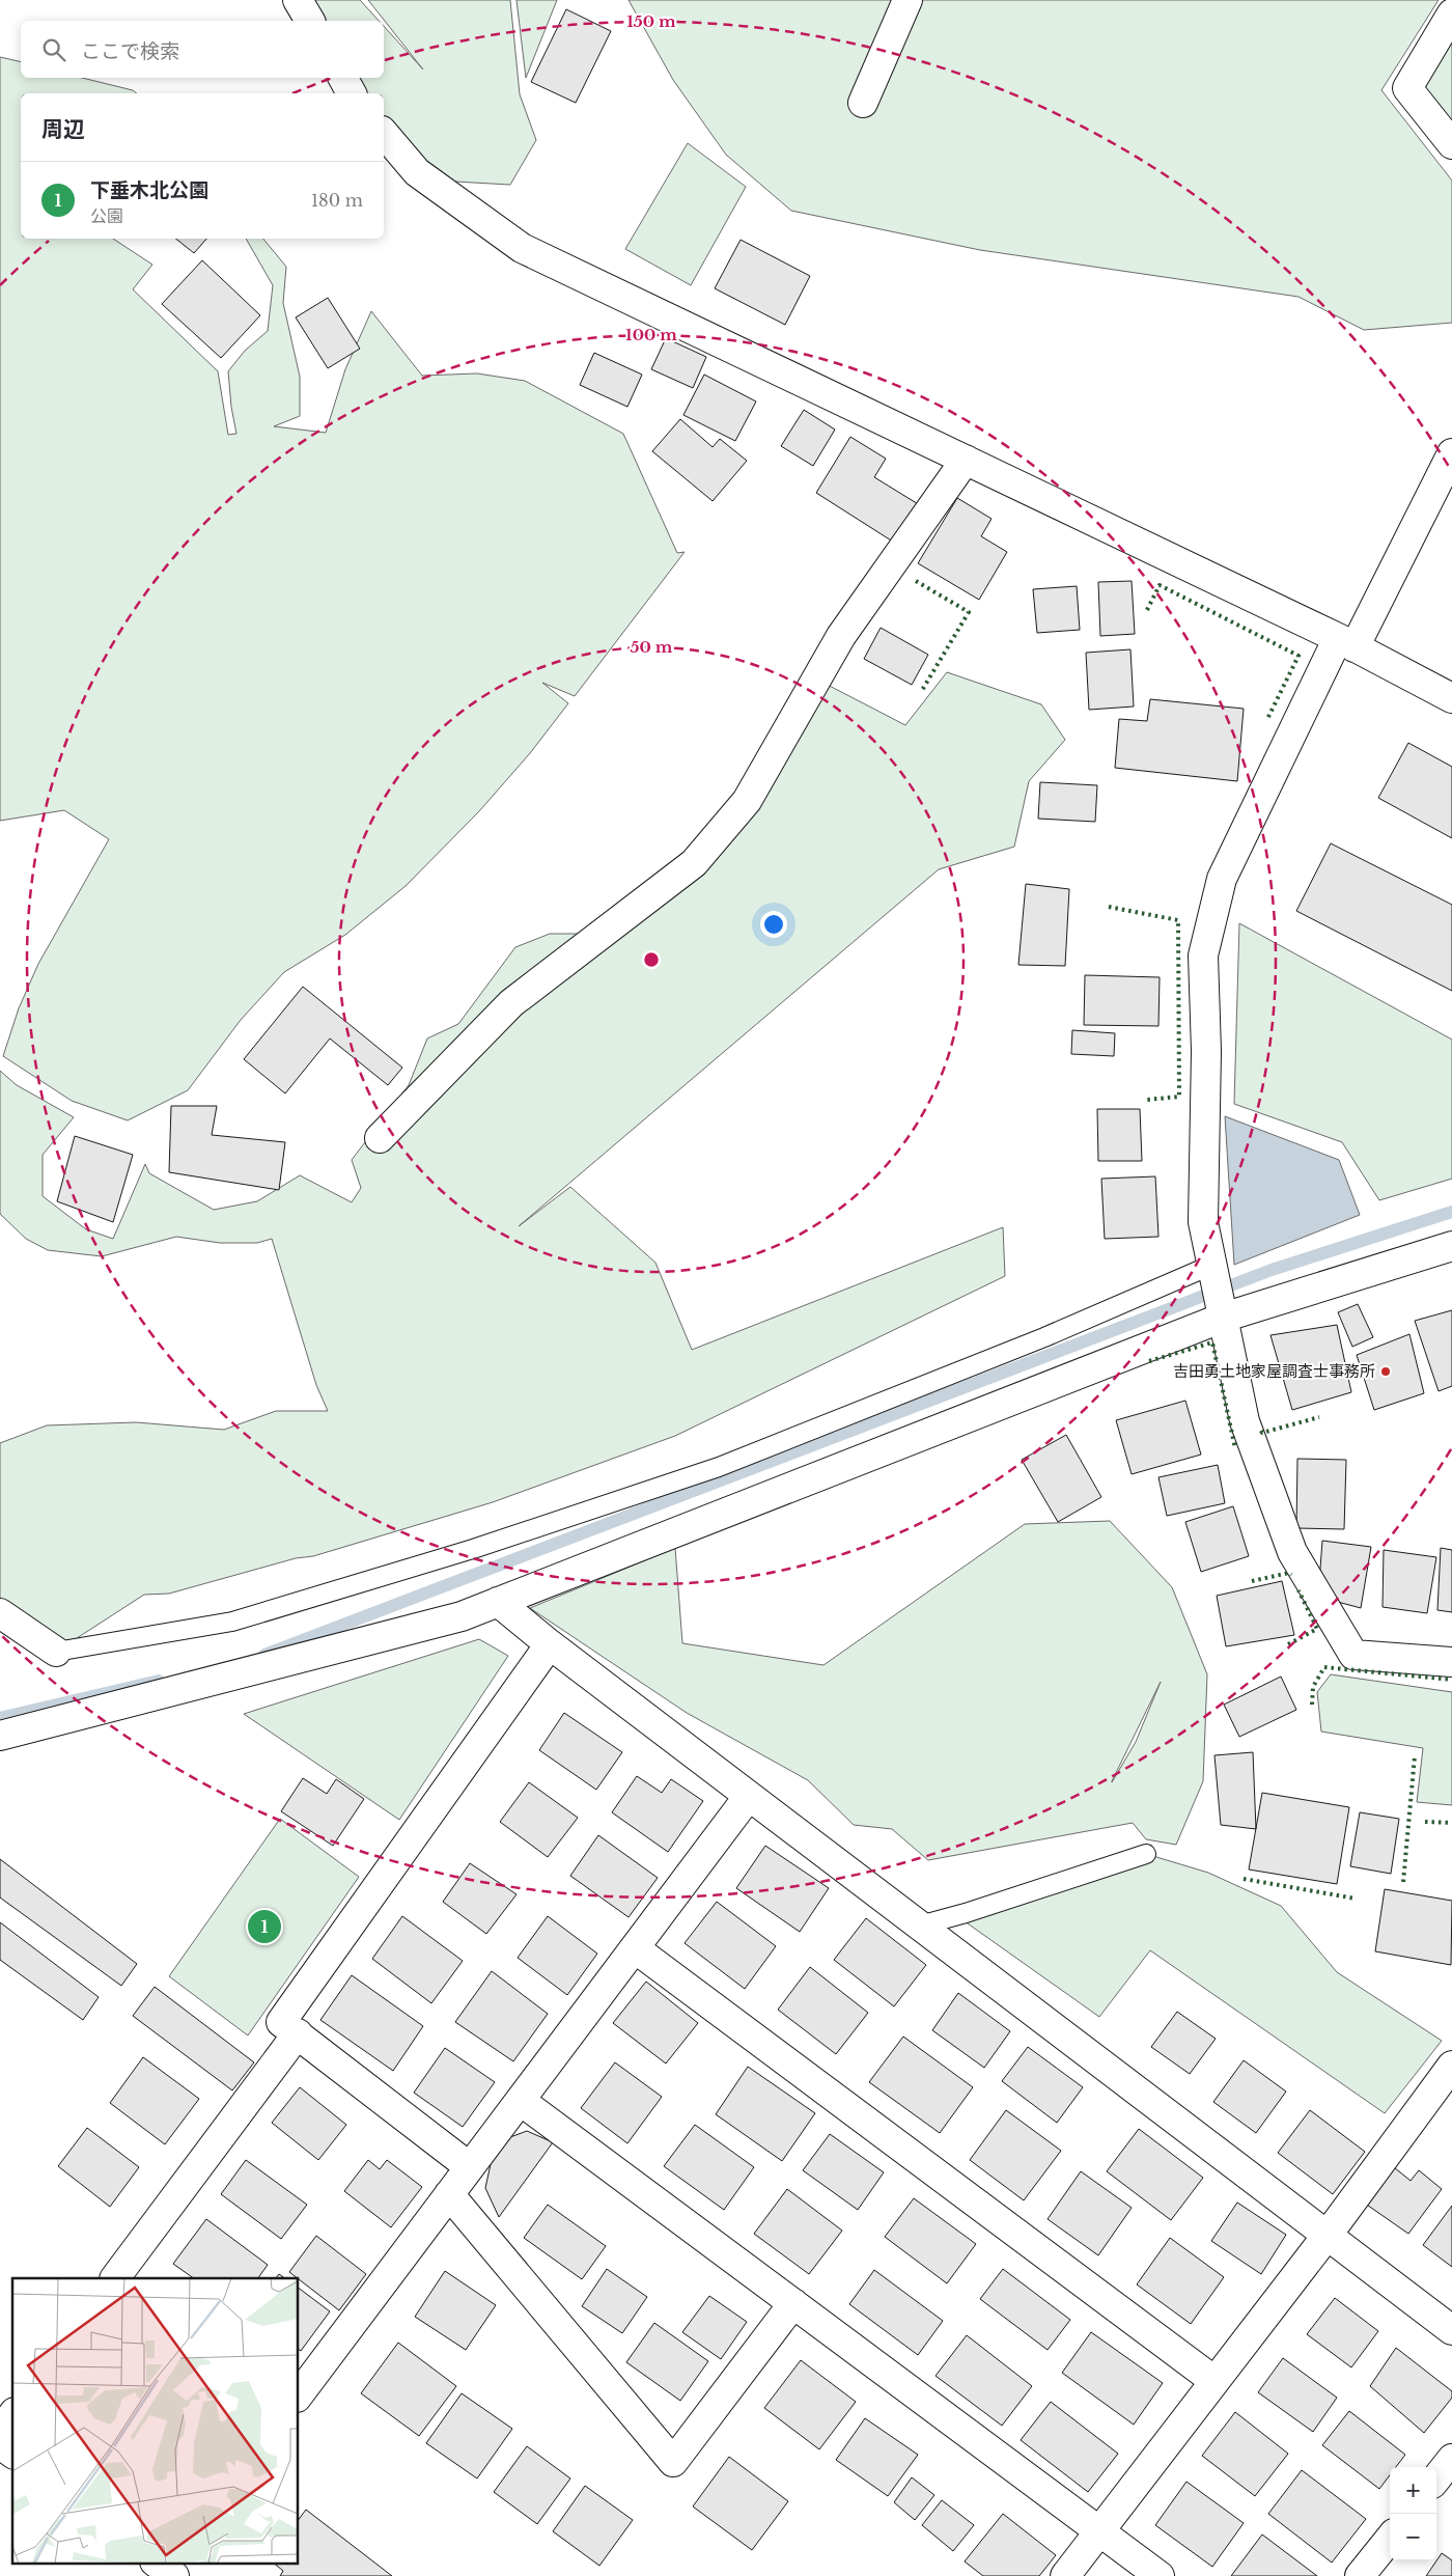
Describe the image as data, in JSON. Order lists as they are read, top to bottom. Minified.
{"places":["吉田勇土地家屋調査士事務所"],"page":{"search":"ここで検索","heading":"周辺","list":[{"mark":"1","name":"下垂木北公園","note":"公園","value":"180 m"}],"pins":"1","map_buttons":["+","−"]},"rings":["150 m","100 m","50 m"]}
